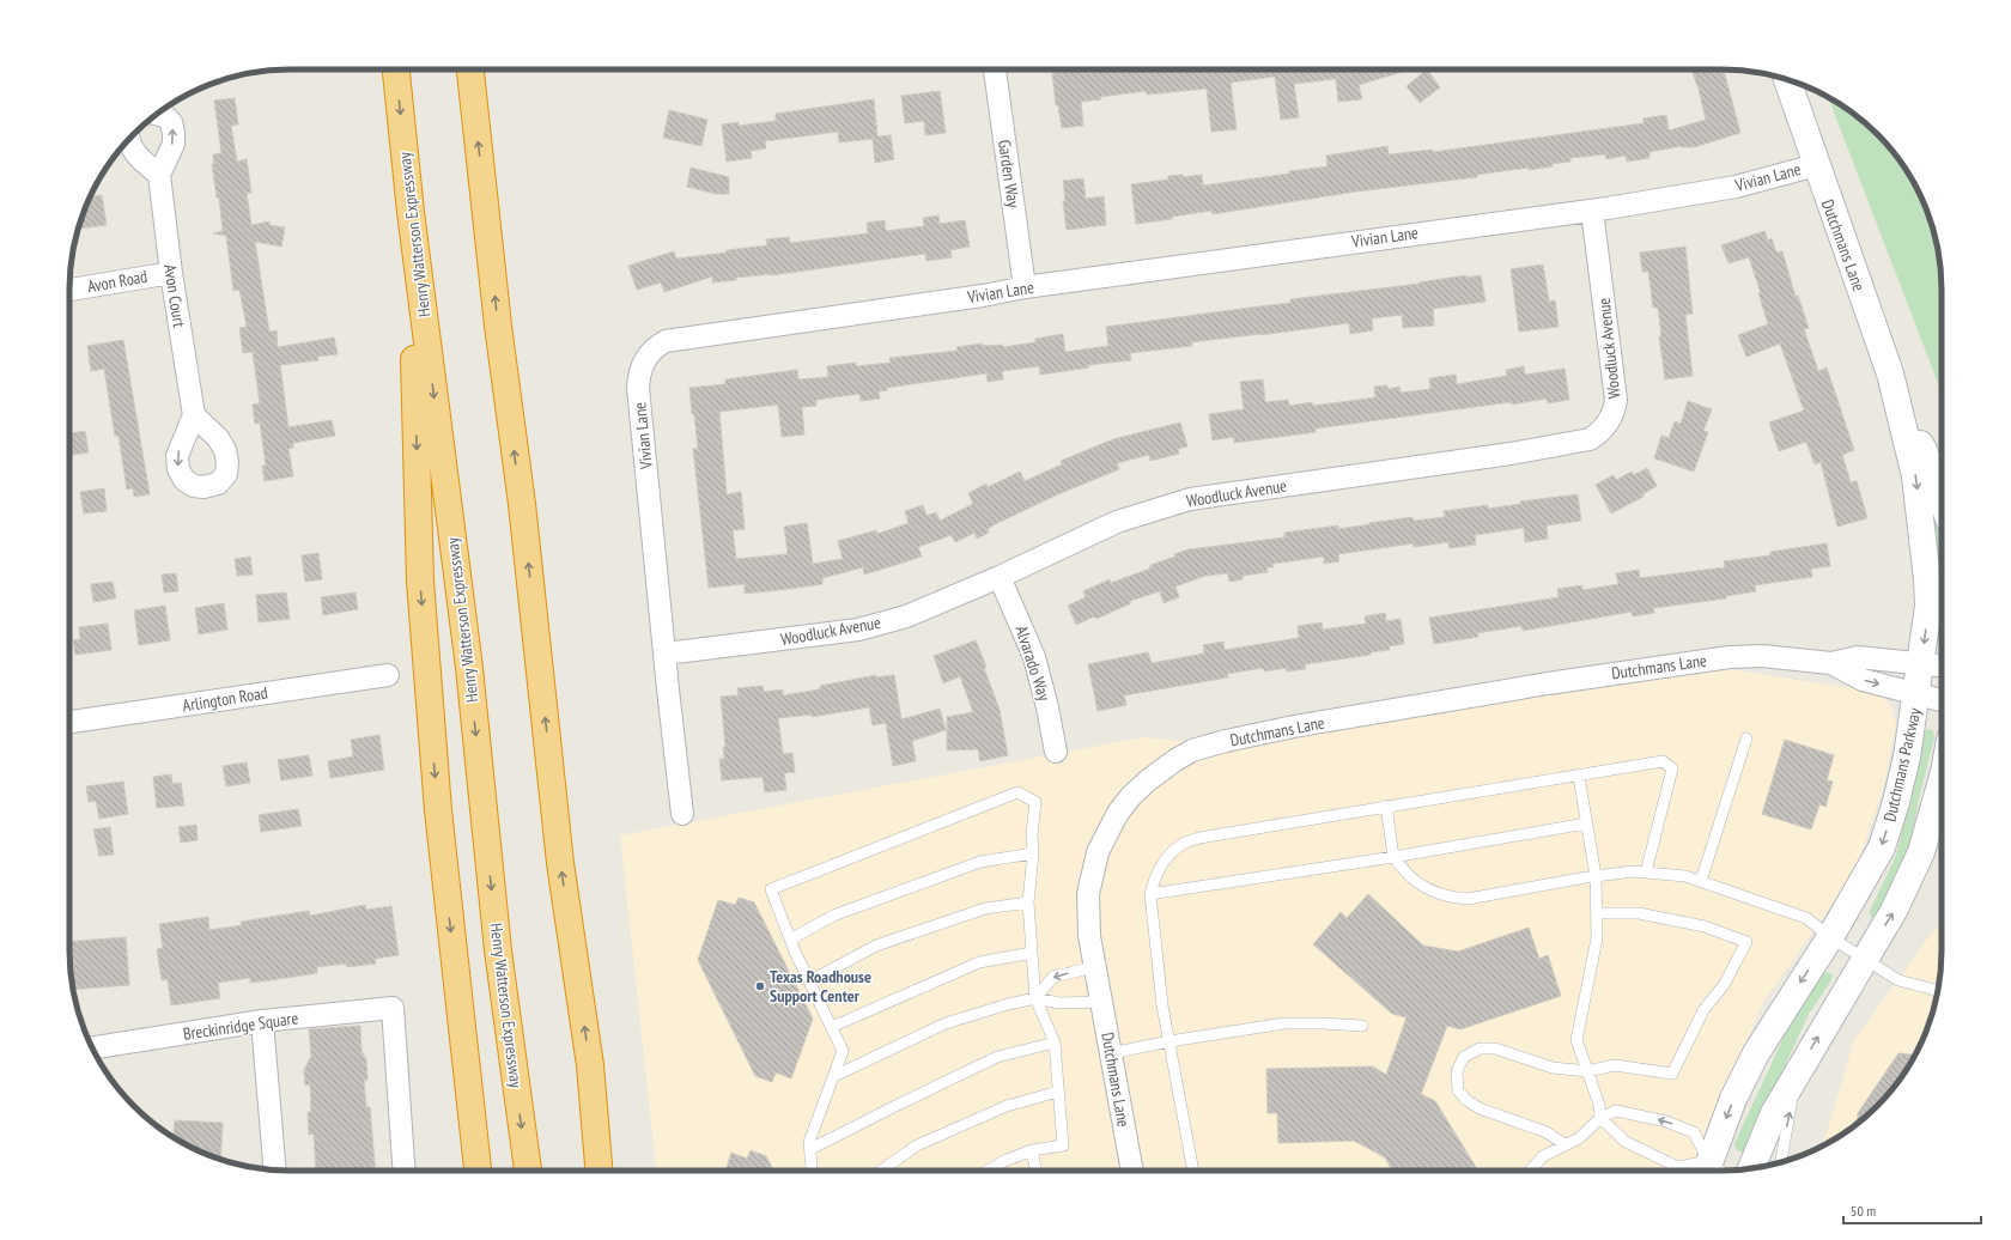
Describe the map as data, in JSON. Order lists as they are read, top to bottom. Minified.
{"streets":{"highway":["Henry Watterson Expressway"],"main road":["Dutchmans Lane","Dutchmans Parkway"],"street":["Garden Way","Vivian Lane","Avon Road","Avon Court","Woodluck Avenue","Alvarado Way","Arlington Road","Breckinridge Square"]},"crossings":[["Garden Way","Vivian Lane"],["Vivian Lane","Dutchmans Lane"],["Vivian Lane","Woodluck Avenue"],["Dutchmans Lane","Dutchmans Parkway"],["Avon Road","Avon Court"],["Woodluck Avenue","Alvarado Way"]],"places":["Texas Roadhouse Support Center"],"scale_bar":"50 m"}
